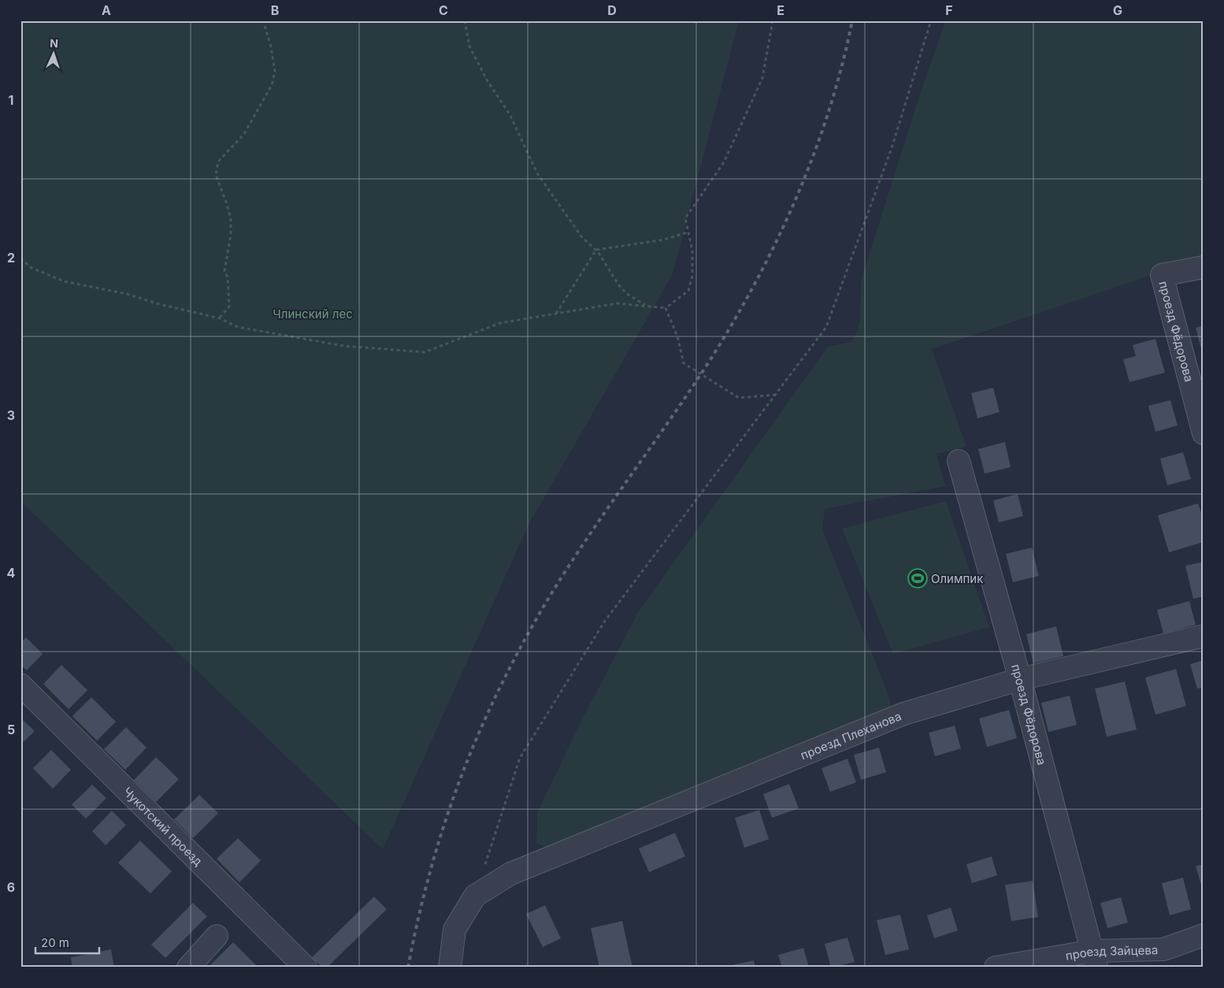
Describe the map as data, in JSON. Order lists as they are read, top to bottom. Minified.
{"streets":{"street":["проезд Фёдорова","проезд Плеханова","Чукотский проезд","проезд Зайцева"]},"crossings":[["проезд Фёдорова","проезд Плеханова"],["проезд Фёдорова","проезд Зайцева"]],"parks":["Члинский лес"],"places":{"sports":["Олимпик"]},"scale_bar":"20 m","north":"top","grid":{"columns":["A","B","C","D","E","F","G"],"rows":["1","2","3","4","5","6"]}}
